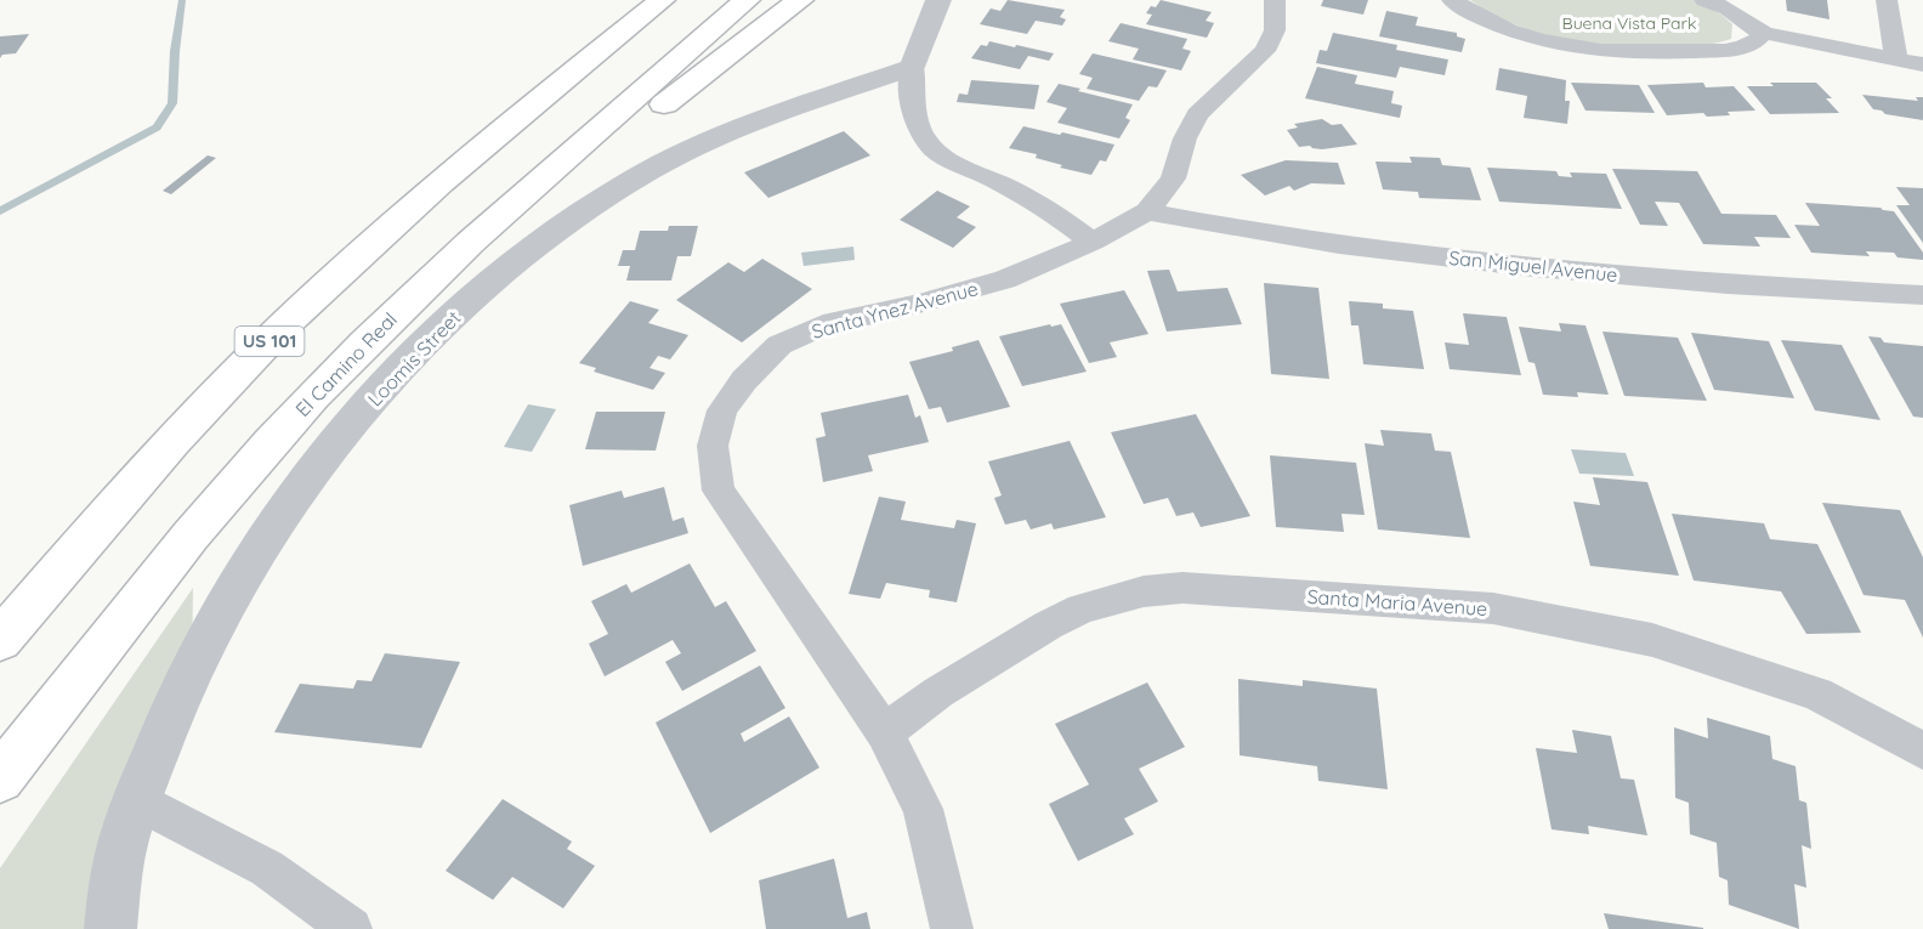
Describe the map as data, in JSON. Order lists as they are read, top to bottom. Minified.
{"streets":{"highway":["US 101","El Camino Real"],"street":["San Miguel Avenue","Santa Ynez Avenue","Loomis Street","Santa Maria Avenue"]},"crossings":[["San Miguel Avenue","Santa Ynez Avenue"],["Santa Ynez Avenue","Santa Maria Avenue"]],"parks":["Buena Vista Park"]}
